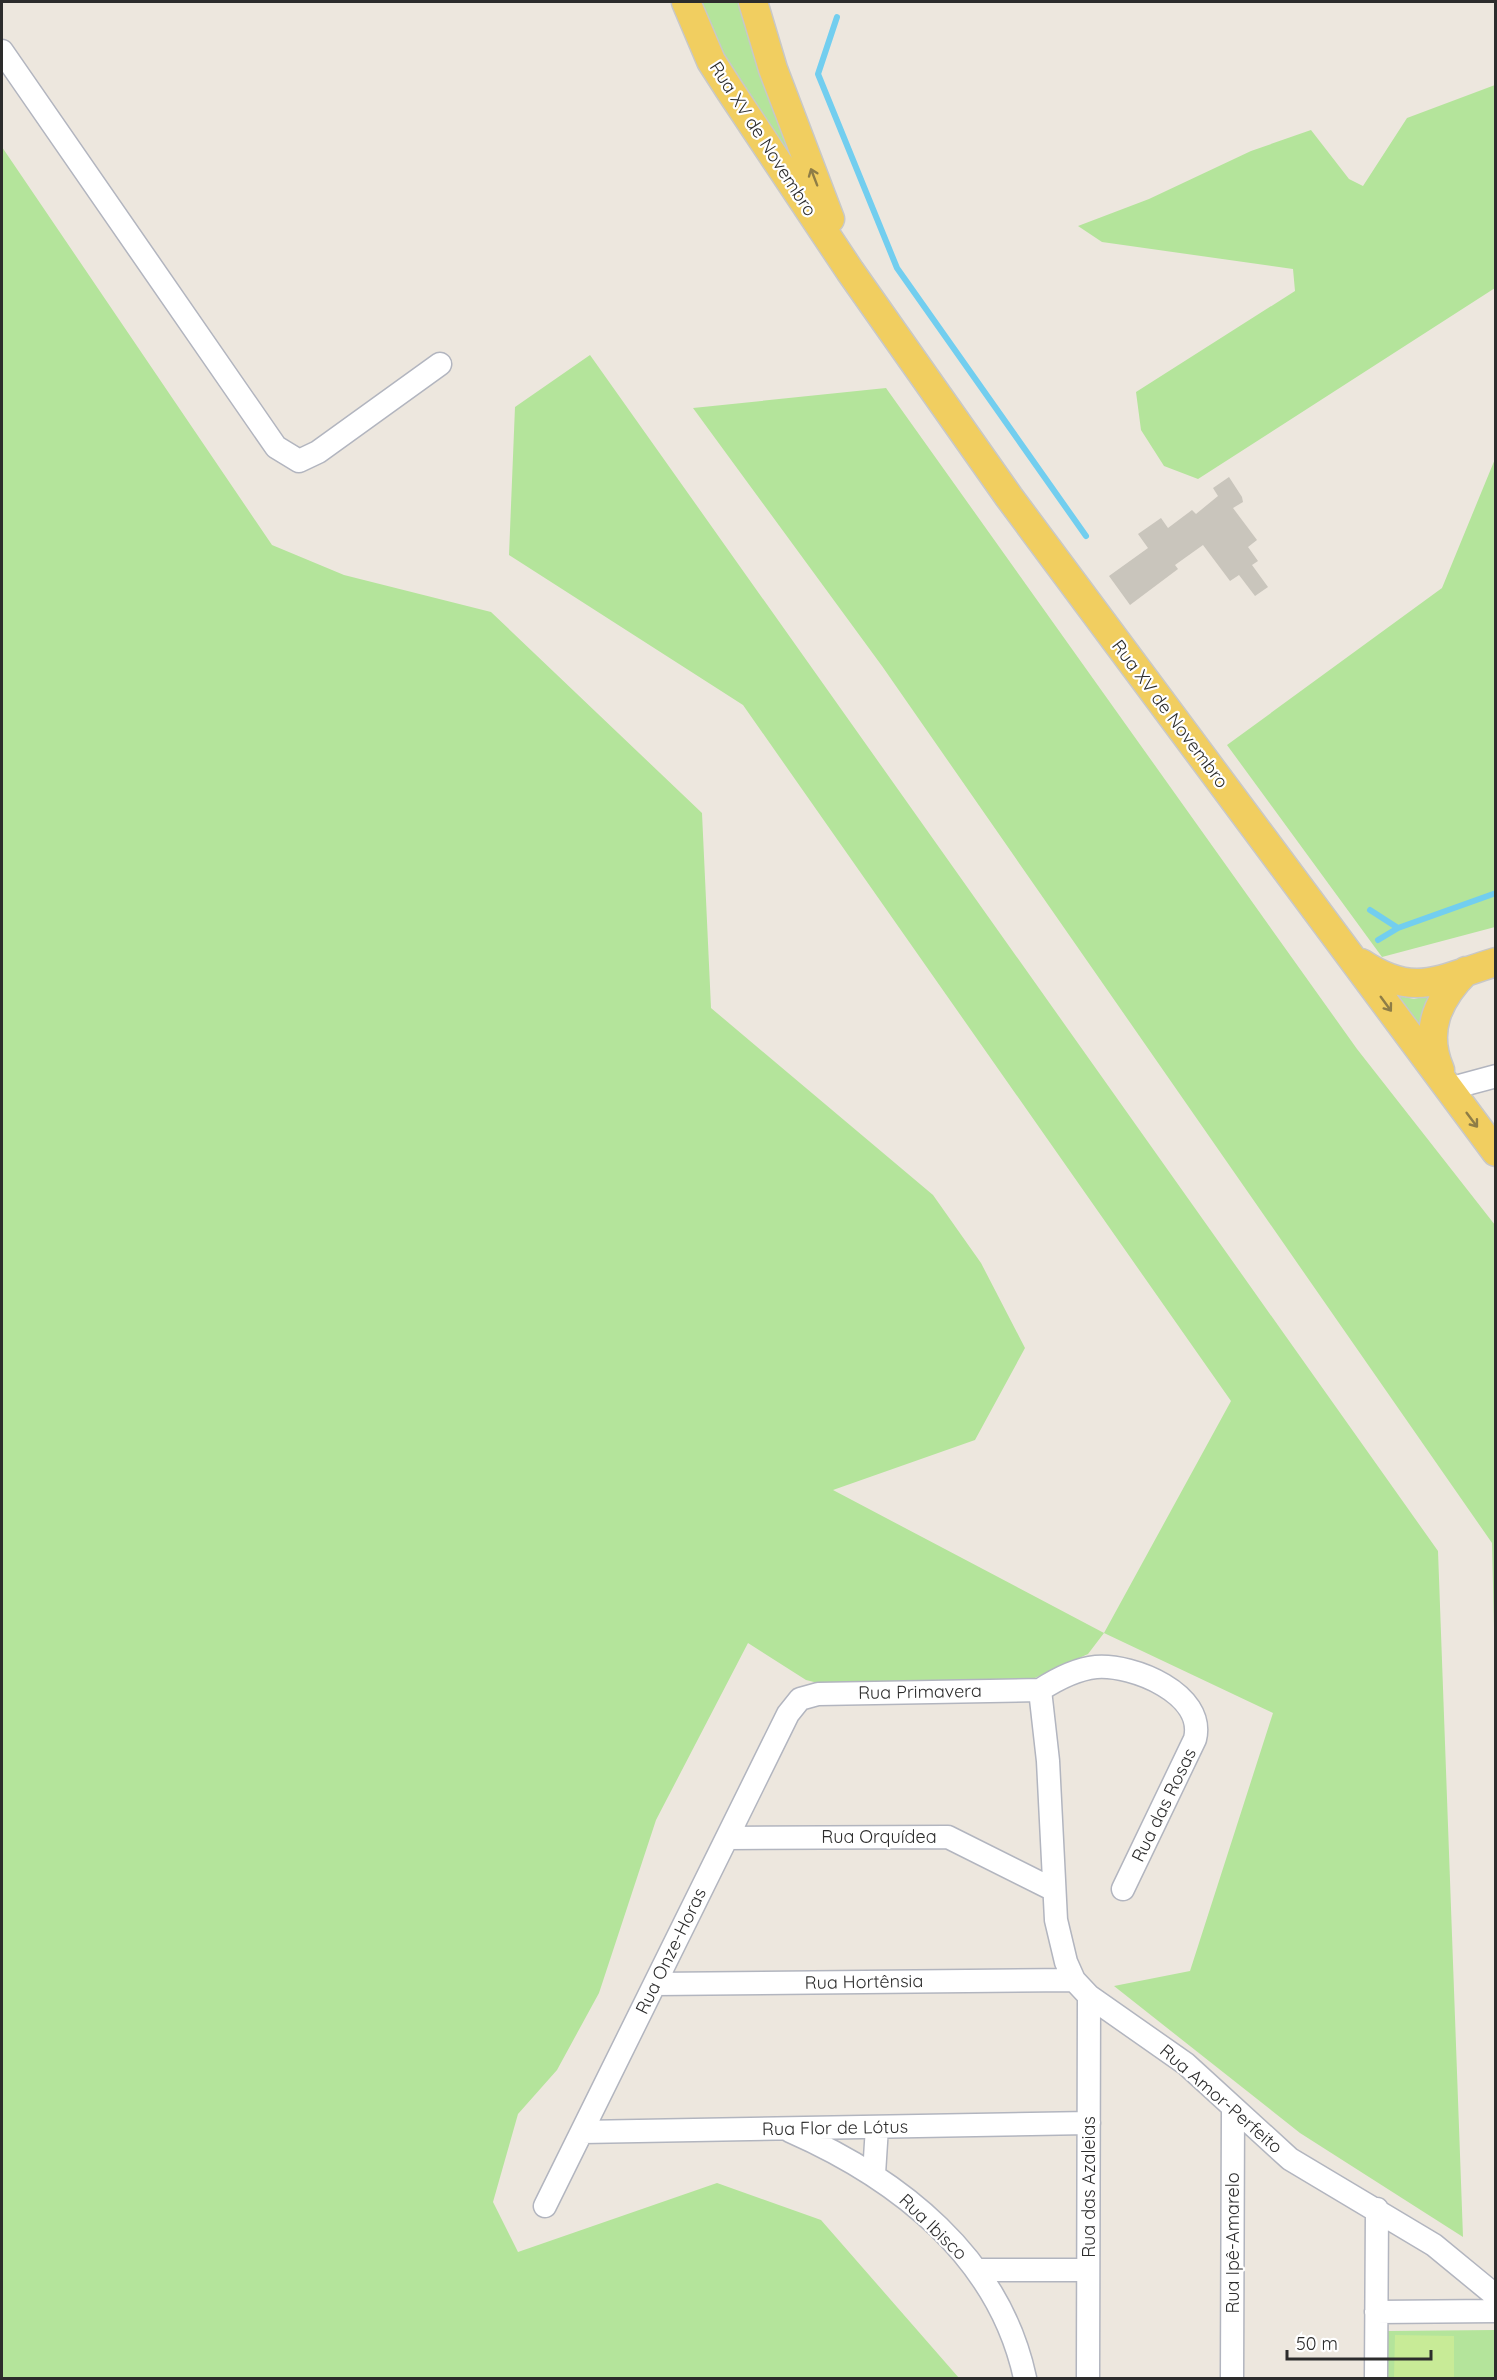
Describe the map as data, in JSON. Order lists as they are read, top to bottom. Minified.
{"streets":{"main road":["Rua XV de Novembro"],"street":["Rua Primavera","Rua das Rosas","Rua Orquídea","Rua Onze-Horas","Rua Hortênsia","Rua Amor-Perfeito","Rua Flor de Lótus","Rua das Azaleias","Rua Ibisco","Rua Ipê-Amarelo"]},"crossings":[["Rua Primavera","Rua das Rosas"],["Rua Primavera","Rua Onze-Horas"],["Rua Orquídea","Rua Onze-Horas"],["Rua Onze-Horas","Rua Hortênsia"],["Rua Onze-Horas","Rua Flor de Lótus"],["Rua Hortênsia","Rua Amor-Perfeito"],["Rua Hortênsia","Rua das Azaleias"],["Rua Amor-Perfeito","Rua das Azaleias"],["Rua Amor-Perfeito","Rua Ipê-Amarelo"],["Rua Flor de Lótus","Rua das Azaleias"],["Rua Flor de Lótus","Rua Ibisco"]],"scale_bar":"50 m"}
